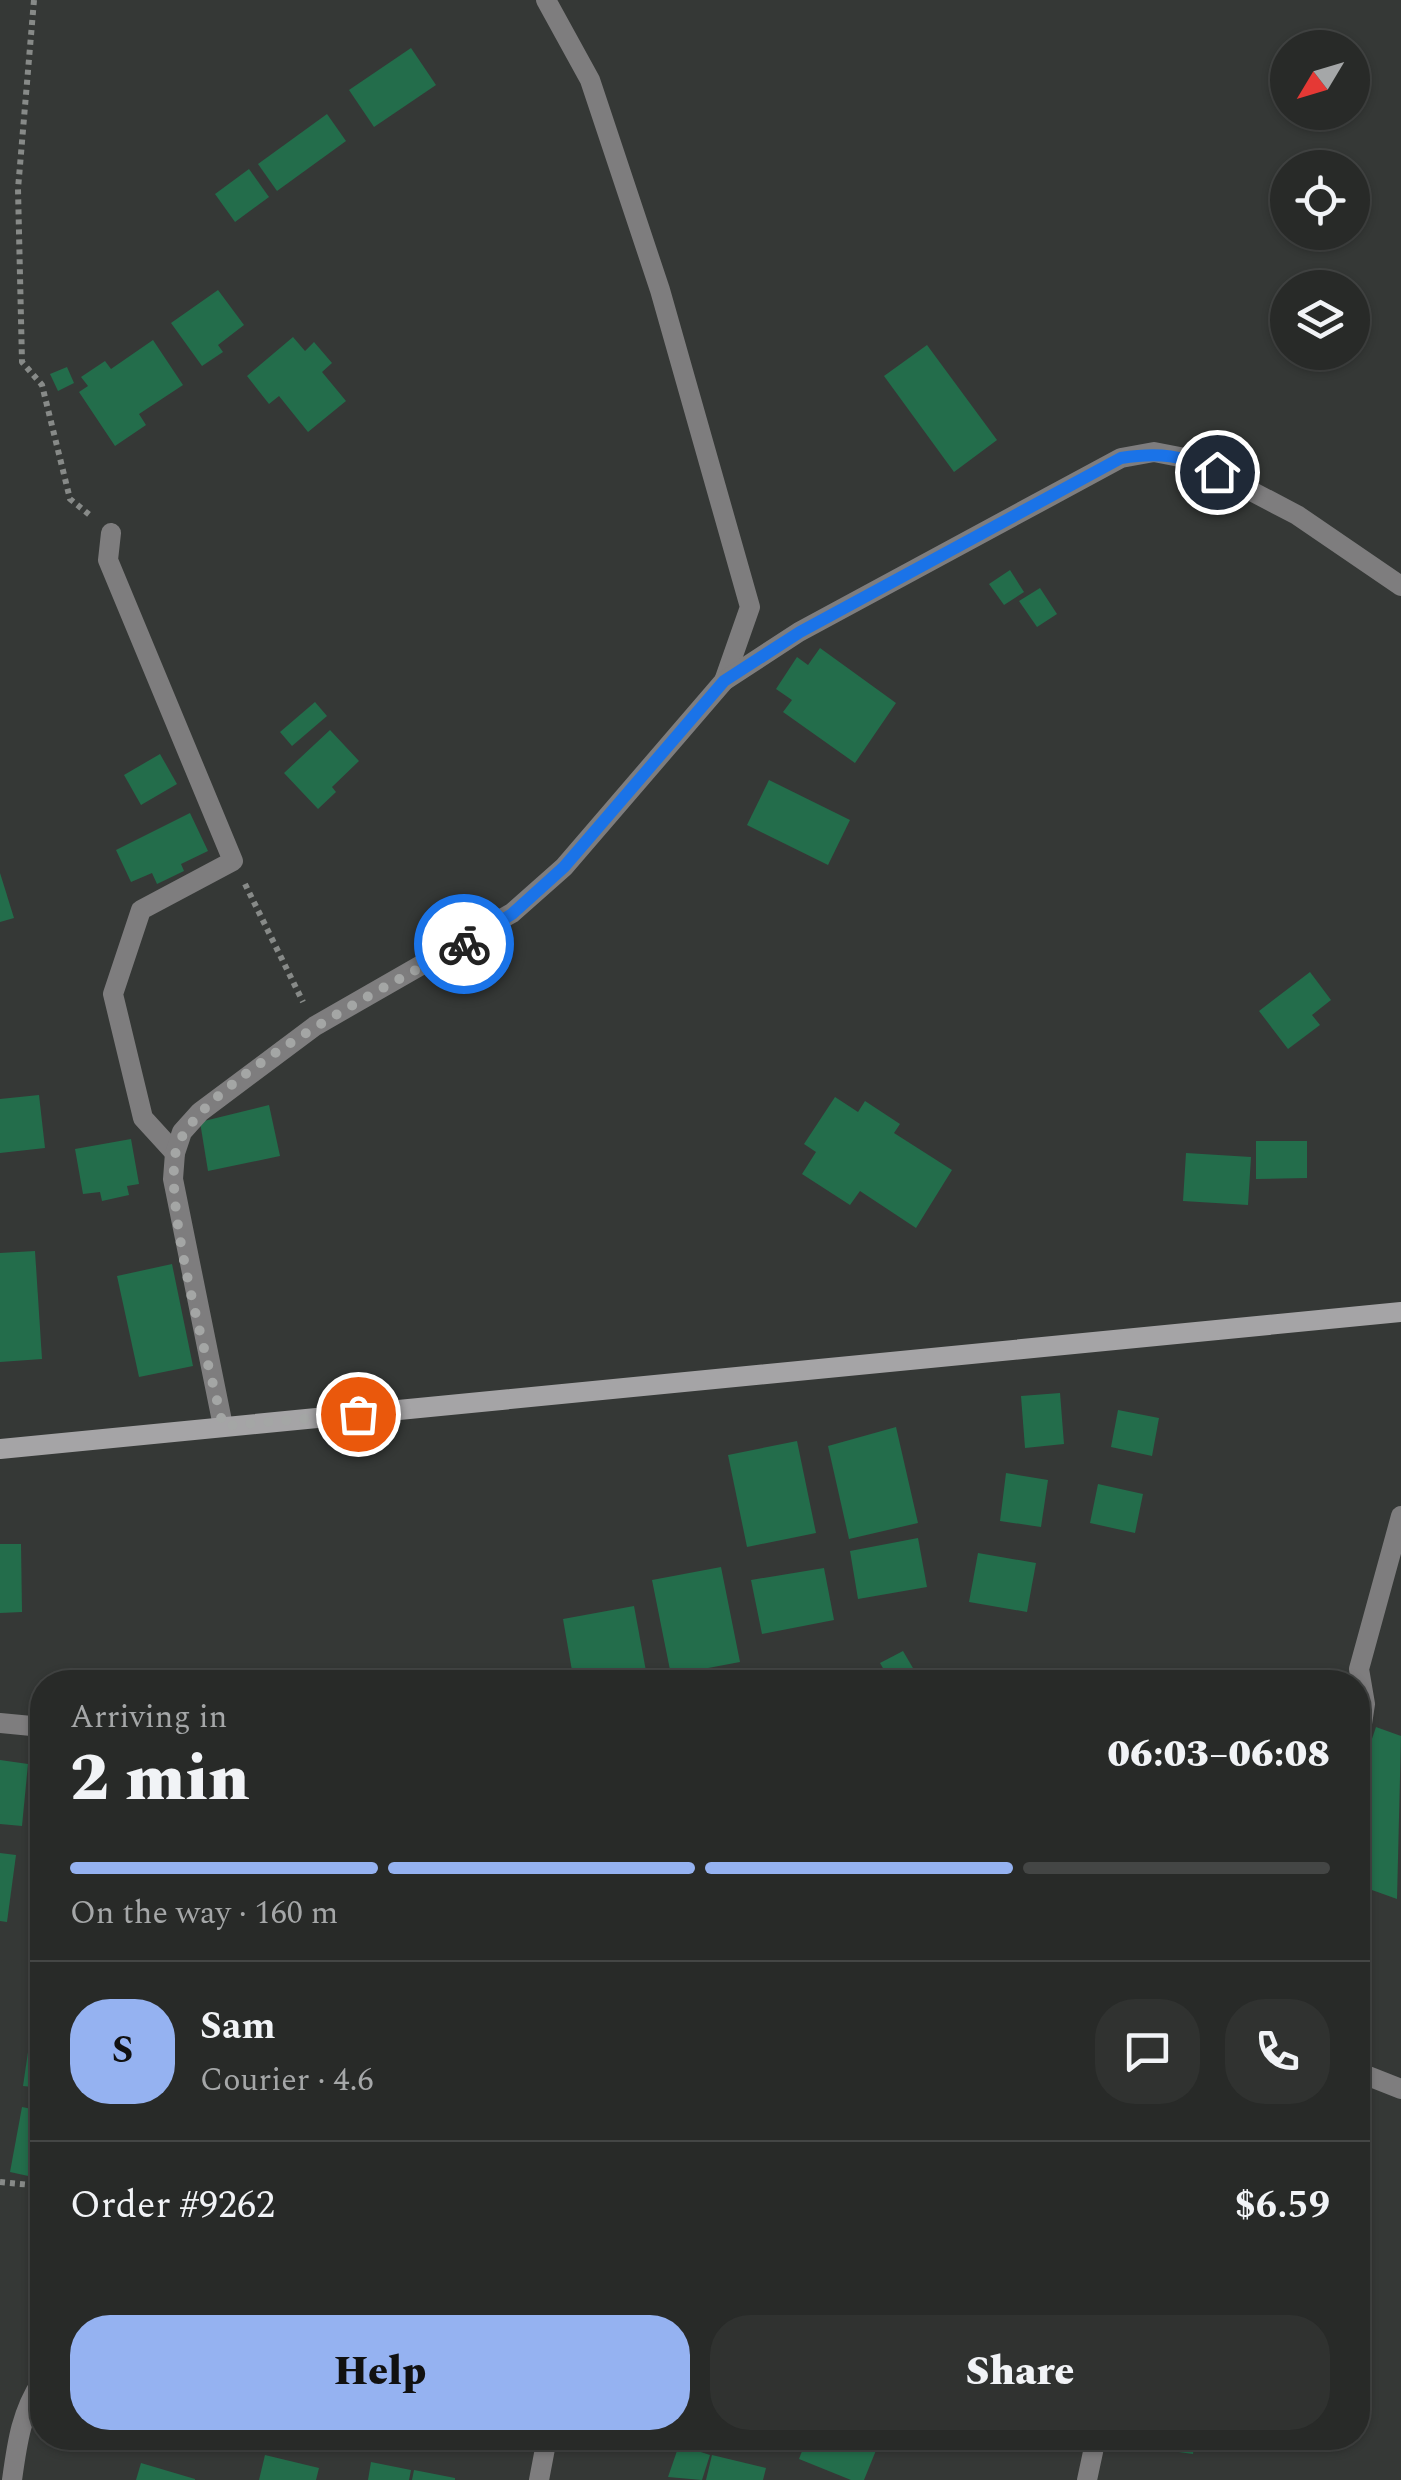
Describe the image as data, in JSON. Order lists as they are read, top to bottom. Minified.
{"north":"bottom left","page":{"heading":["2 min","Arriving in","06:03–06:08"],"panel":["Sam","Courier · 4.6","Order #9262","$6.59"],"bar":"On the way · 160 m","round":"S","buttons":["Help","Share"]}}
